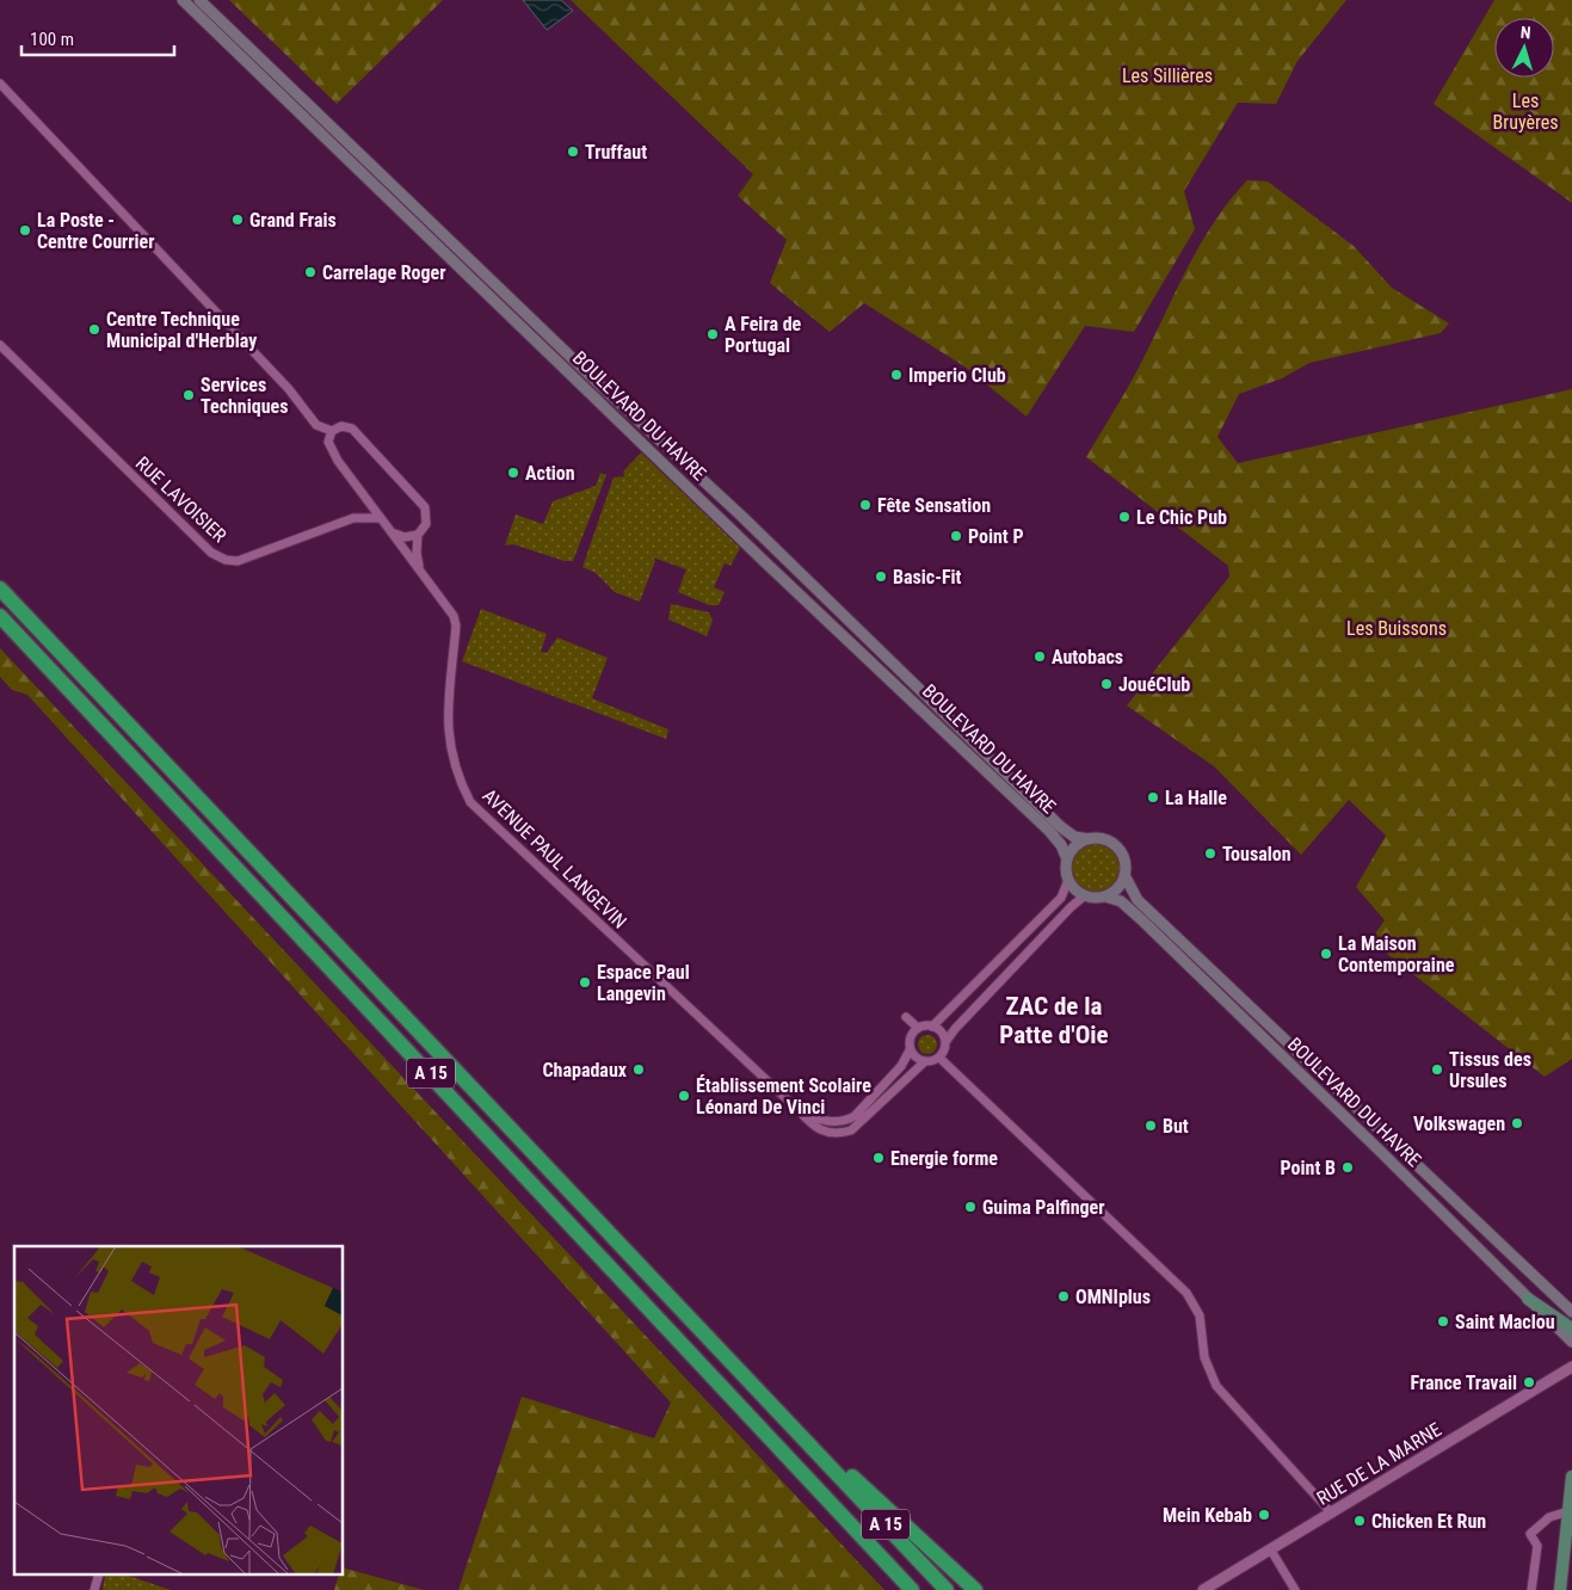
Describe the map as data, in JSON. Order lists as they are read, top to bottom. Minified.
{"streets":{"highway":["A 15"],"main road":["BOULEVARD DU HAVRE"],"street":["RUE LAVOISIER","AVENUE PAUL LANGEVIN","RUE DE LA MARNE"]},"crossings":[["RUE LAVOISIER","AVENUE PAUL LANGEVIN"]],"districts":["ZAC de la Patte d'Oie"],"parks":["Les Sillières","Les Bruyères","Les Buissons"],"places":["Truffaut","Grand Frais","La Poste - Centre Courrier","Carrelage Roger","Centre Technique Municipal d'Herblay","A Feira de Portugal","Imperio Club","Services Techniques","Action","Fête Sensation","Le Chic Pub","Point P","Basic-Fit","Autobacs","JouéClub","La Halle","Tousalon","La Maison Contemporaine","Espace Paul Langevin","Chapadaux","Tissus des Ursules","Établissement Scolaire Léonard De Vinci","Volkswagen","But","Energie forme","Point B","Guima Palfinger","OMNIplus","Saint Maclou","France Travail","Mein Kebab","Chicken Et Run"],"scale_bar":"100 m","north":"top"}
